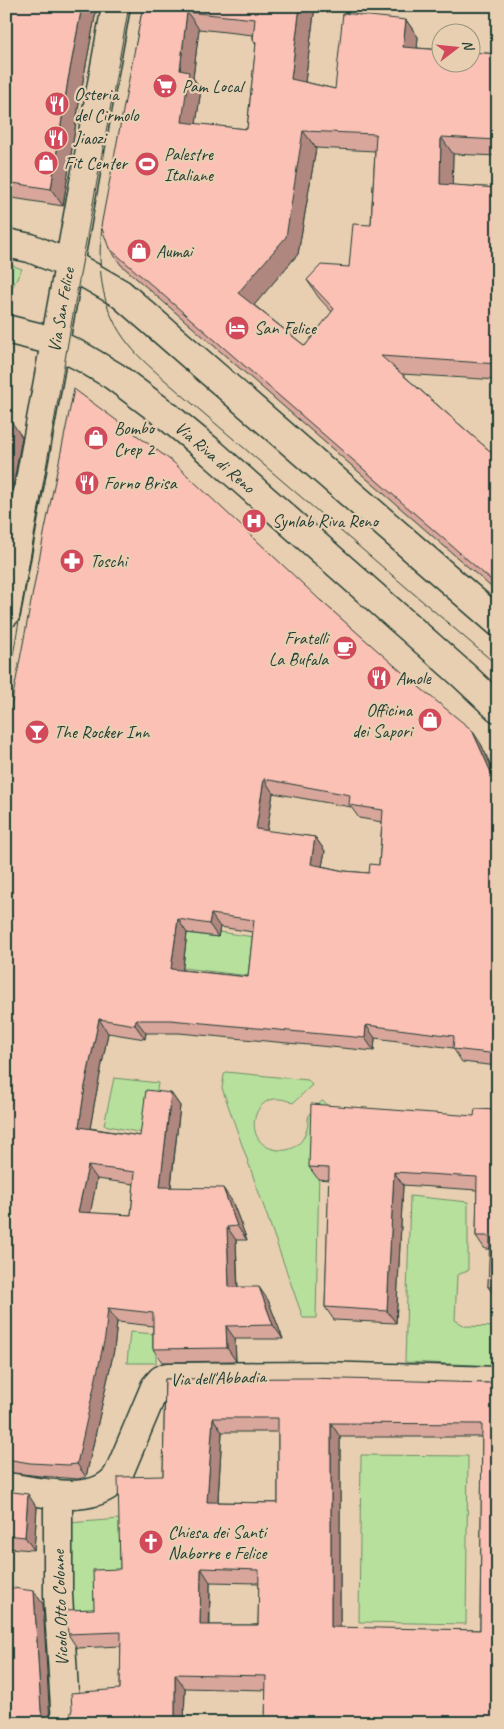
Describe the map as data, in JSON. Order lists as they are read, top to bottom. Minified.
{"streets":{"street":["Via San Felice","Via Riva di Reno","Via dell'Abbadia","Vicolo Otto Colonne"]},"crossings":[["Via San Felice","Via Riva di Reno"],["Via dell'Abbadia","Vicolo Otto Colonne"]],"places":{"supermarket":["Pam Local"],"restaurant":["Osteria del Cirmolo","Jiaozi","Forno Brisa","Amole"],"shop":["Fit Center","Aumai","Bombo Crep 2","Officina dei Sapori"],"sports":["Palestre Italiane"],"hotel":["San Felice"],"hospital":["Synlab Riva Reno"],"pharmacy":["Toschi"],"cafe":["Fratelli La Bufala"],"bar":["The Rocker Inn"],"church":["Chiesa dei Santi Naborre e Felice"]},"north":"right"}
